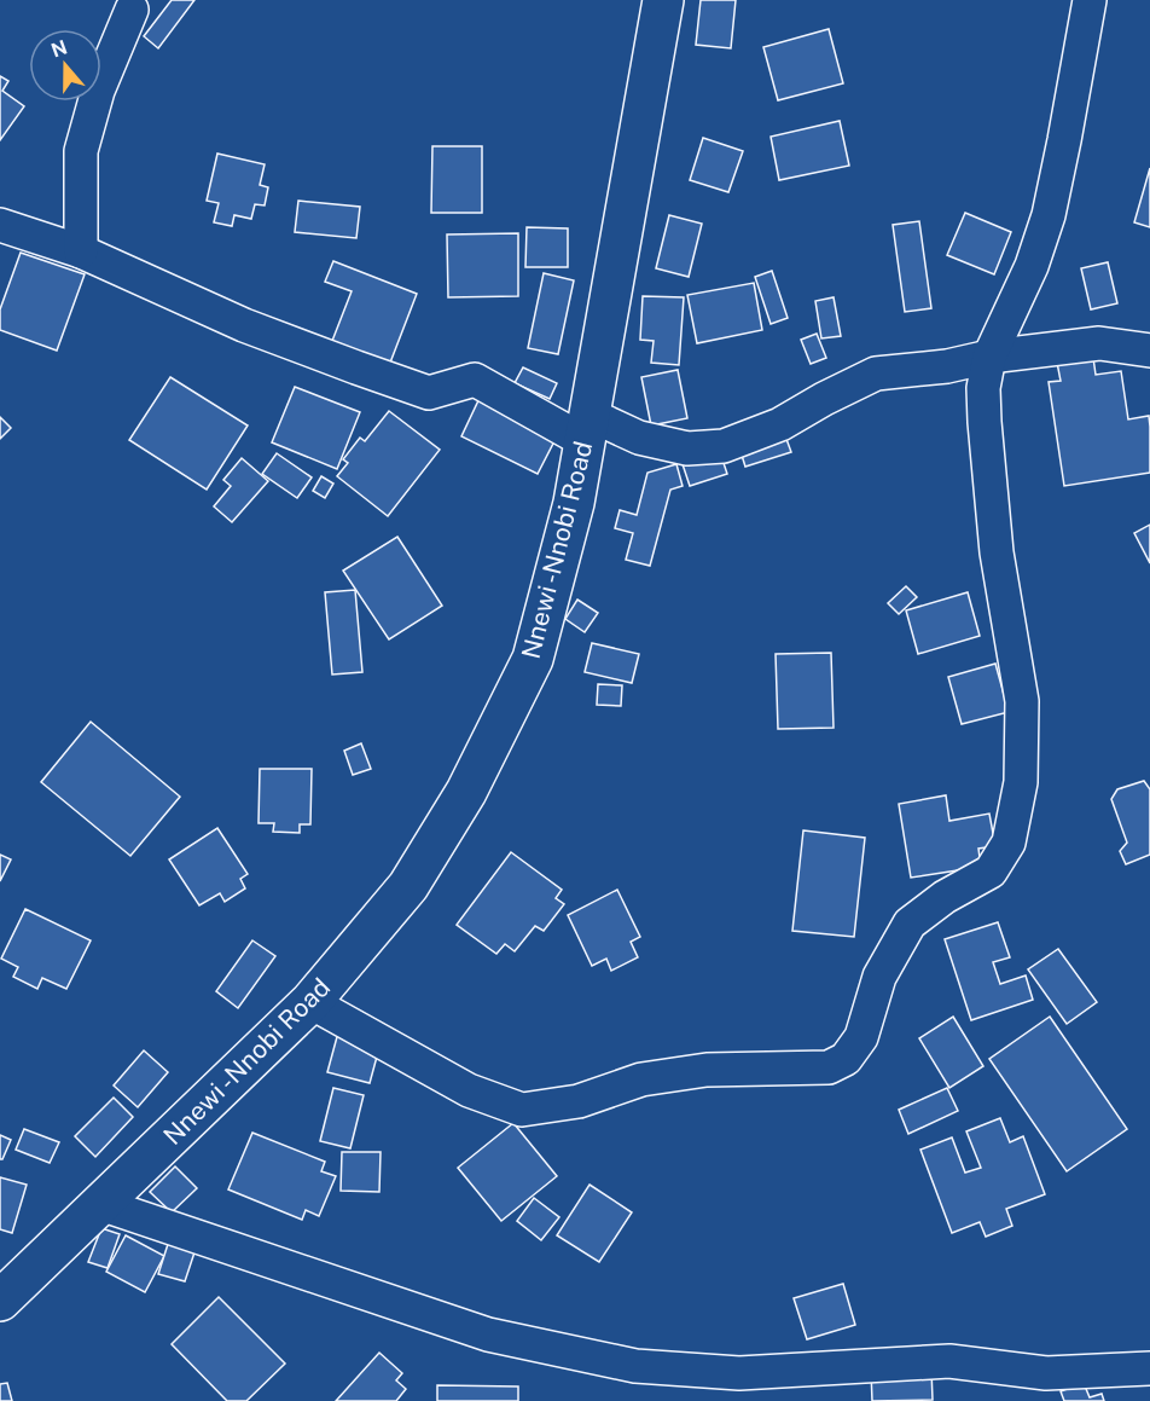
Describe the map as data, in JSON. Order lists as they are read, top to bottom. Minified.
{"streets":{"main road":["Nnewi -Nnobi Road"]},"north":"top"}
